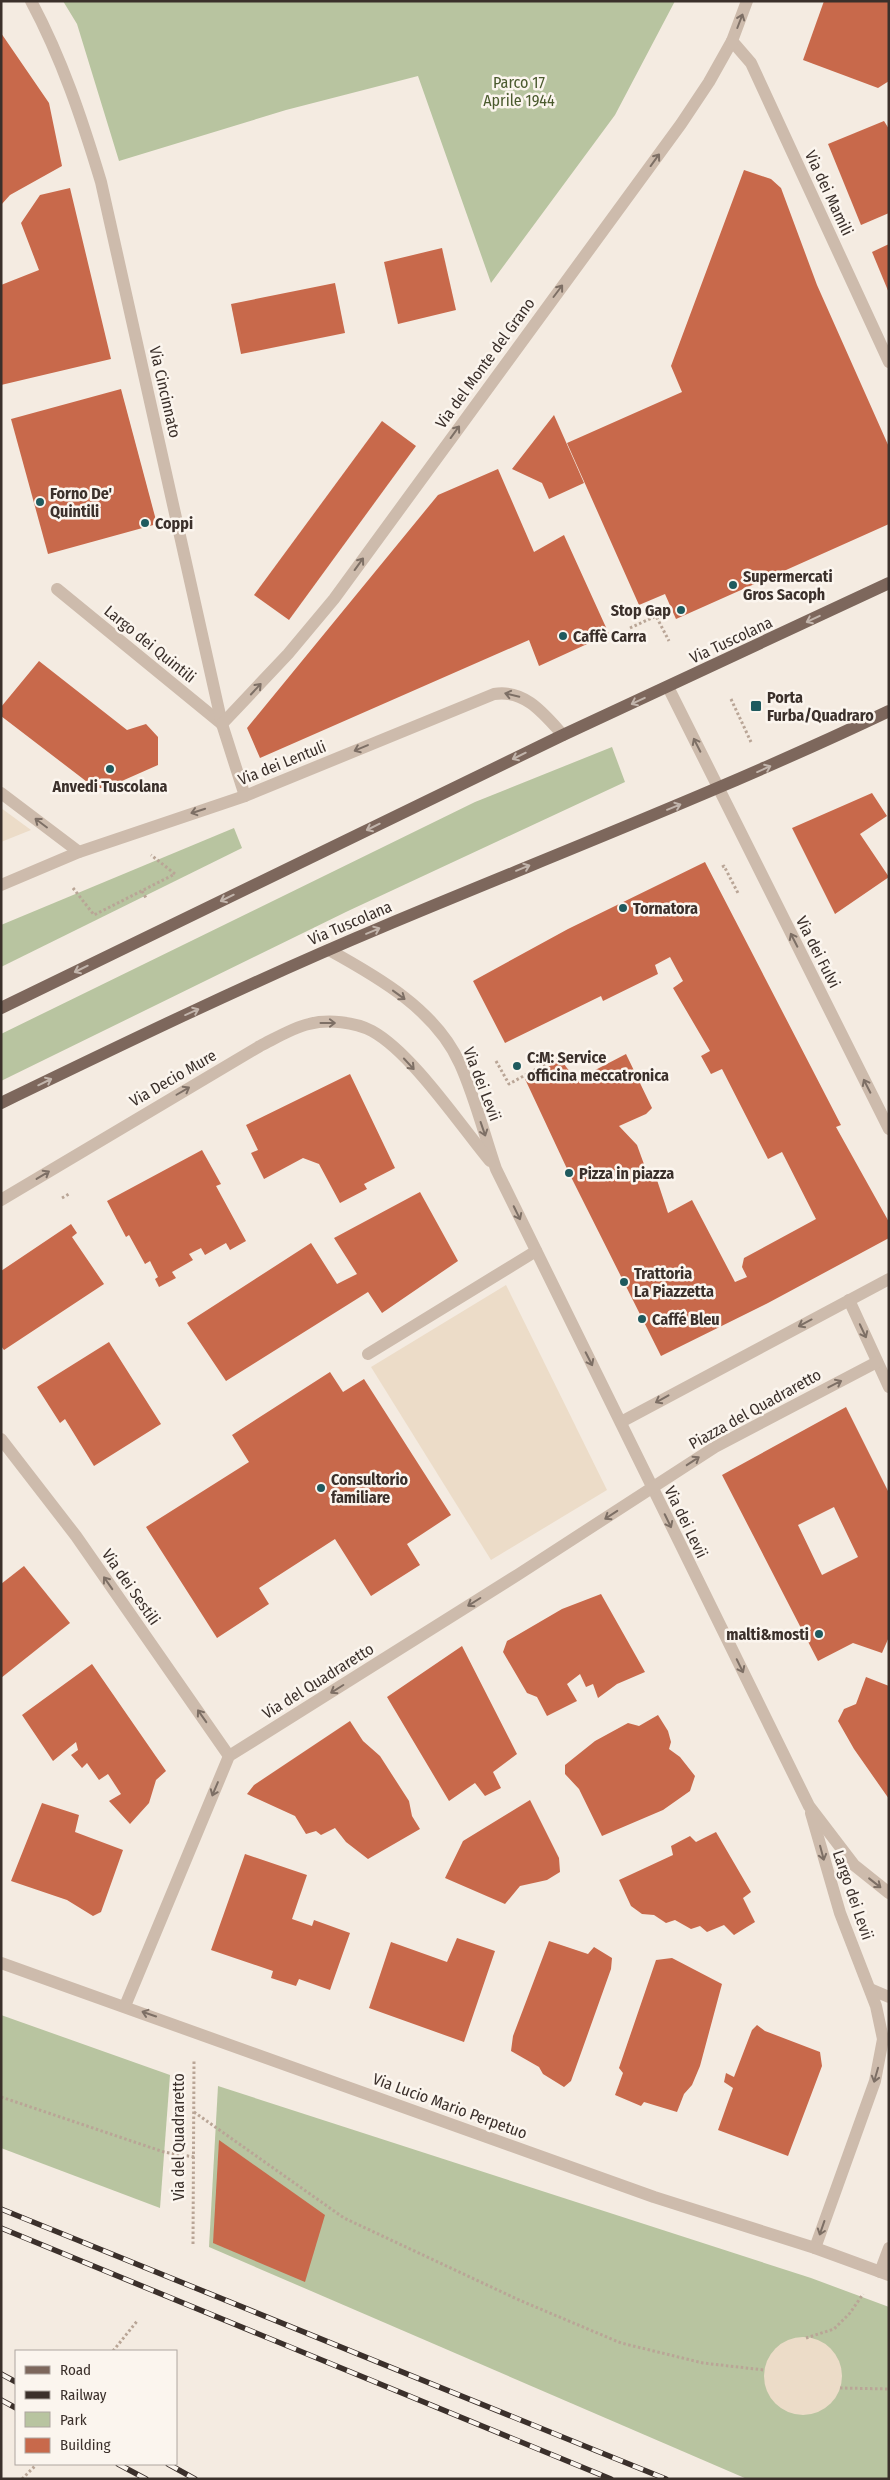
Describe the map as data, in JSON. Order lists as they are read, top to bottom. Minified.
{"streets":{"main road":["Via Tuscolana"],"street":["Via dei Mamili","Via del Monte del Grano","Via Cincinnato","Largo dei Quintili","Via dei Lentuli","Via dei Fulvi","Via Decio Mure","Via dei Levii","Piazza del Quadraretto","Via dei Sestili","Via del Quadraretto","Largo dei Levii","Via Lucio Mario Perpetuo"]},"crossings":[["Via dei Mamili","Via del Monte del Grano"],["Via del Monte del Grano","Via Cincinnato"],["Via del Monte del Grano","Largo dei Quintili"],["Via Cincinnato","Largo dei Quintili"],["Via Cincinnato","Via dei Lentuli"],["Via Tuscolana","Via dei Lentuli"],["Via Tuscolana","Via dei Fulvi"],["Via Tuscolana","Via dei Levii"],["Via Decio Mure","Via dei Levii"],["Via dei Levii","Piazza del Quadraretto"],["Via dei Levii","Via del Quadraretto"],["Via dei Levii","Largo dei Levii"],["Piazza del Quadraretto","Via del Quadraretto"],["Via dei Sestili","Via del Quadraretto"],["Via del Quadraretto","Via Lucio Mario Perpetuo"],["Largo dei Levii","Via Lucio Mario Perpetuo"]],"one_way":["Via del Monte del Grano","Via dei Lentuli","Via dei Fulvi","Via Decio Mure","Via dei Levii","Via dei Sestili","Via del Quadraretto","Largo dei Levii"],"parks":["Parco 17 Aprile 1944"],"places":{"other":["Forno De' Quintili","Coppi","Supermercati Gros Sacoph","Stop Gap","Caffè Carra","Anvedi Tuscolana","Tornatora","C:M: Service officina meccatronica","Pizza in piazza","Trattoria La Piazzetta","Caffé Bleu","Consultorio familiare","malti&mosti"],"transit":["Porta Furba/Quadraro"]},"legend":["Road","Railway","Park","Building"]}
